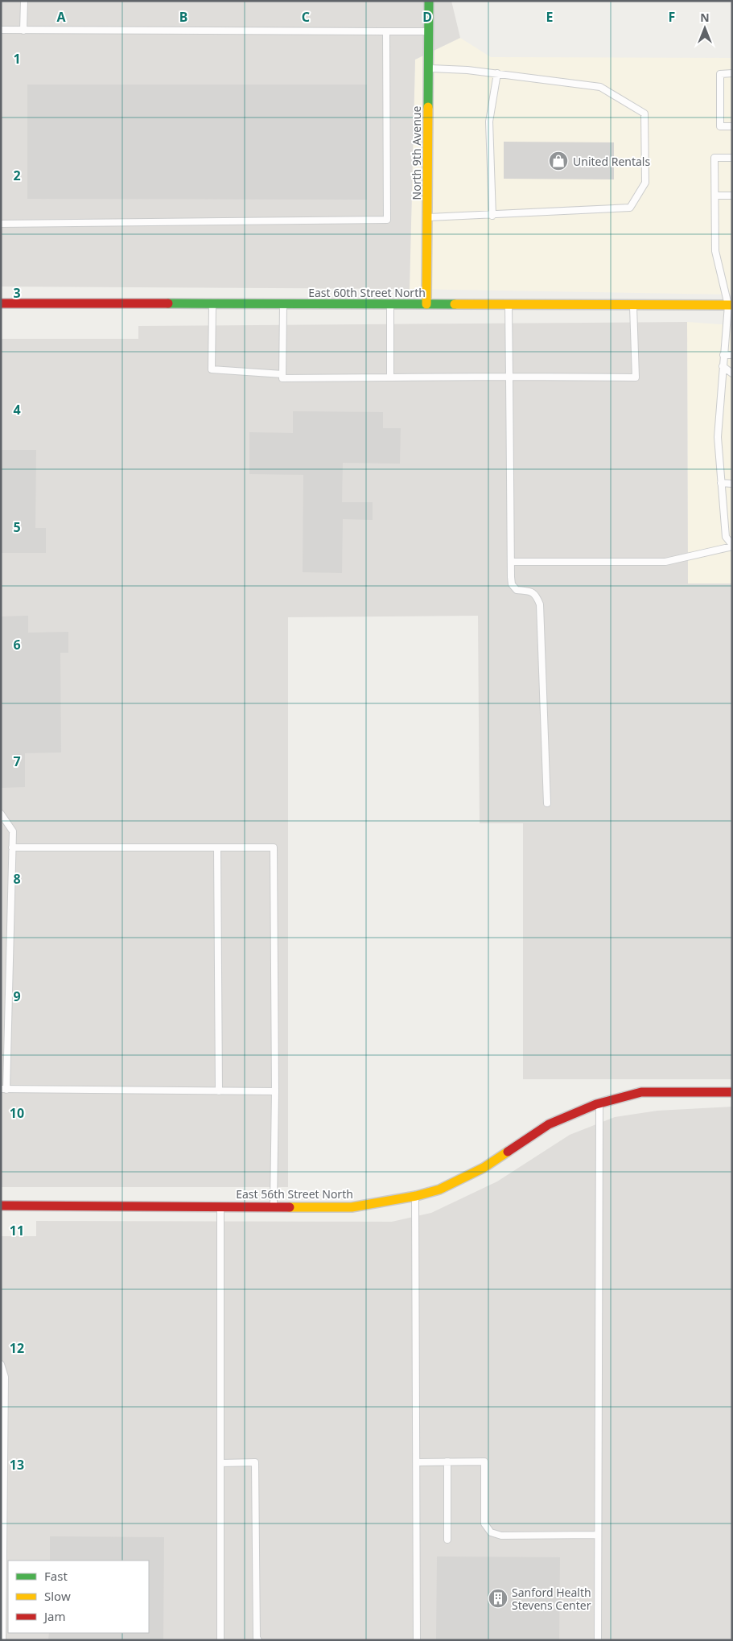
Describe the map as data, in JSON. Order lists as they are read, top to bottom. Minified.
{"streets":{"street":["North 9th Avenue","East 60th Street North","East 56th Street North"]},"crossings":[["North 9th Avenue","East 60th Street North"]],"places":{"shop":["United Rentals"],"building":["Sanford Health Stevens Center"]},"legend":["Fast","Slow","Jam"],"north":"top","grid":{"columns":["A","B","C","D","E","F"],"rows":["1","2","3","4","5","6","7","8","9","10","11","12","13"]}}
